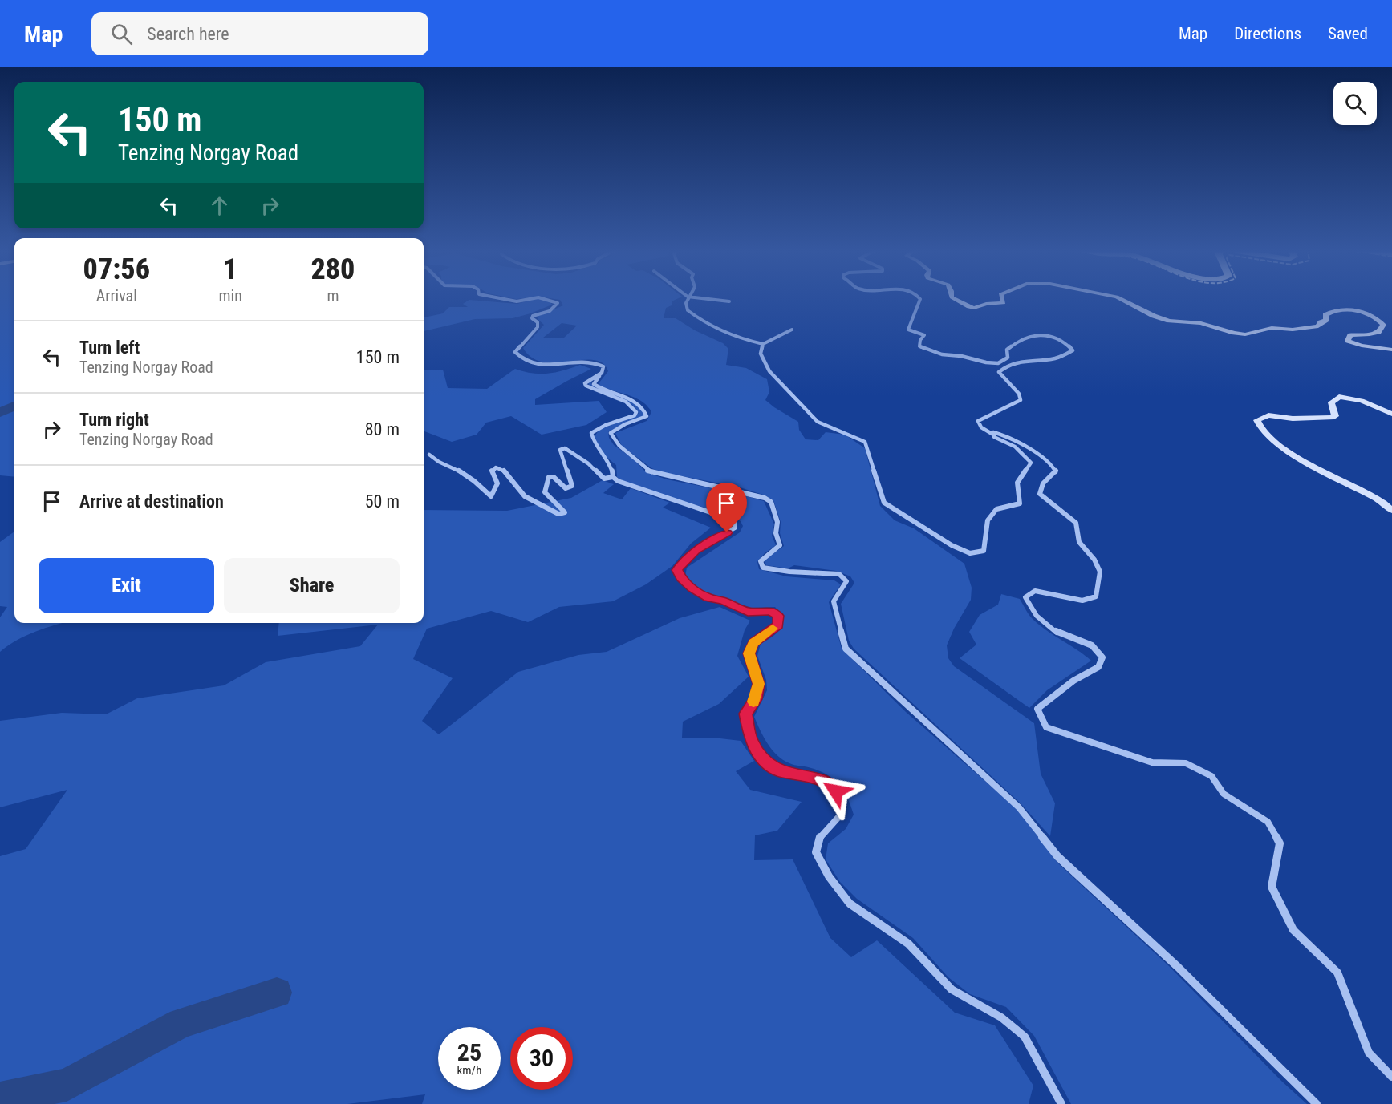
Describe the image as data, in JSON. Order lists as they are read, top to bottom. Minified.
{"page":{"header":"Map","search":"Search here","nav":["Map","Directions","Saved"],"turn":["150 m","Tenzing Norgay Road"],"eta":["07:56","Arrival","1","min","280","m"],"list":[{"name":"Turn left","note":"Tenzing Norgay Road","value":"150 m"},{"name":"Turn right","note":"Tenzing Norgay Road","value":"80 m"},{"name":"Arrive at destination","value":"50 m"}],"buttons":["Exit","Share"],"speed":"25 km/h","limit":"30"}}
